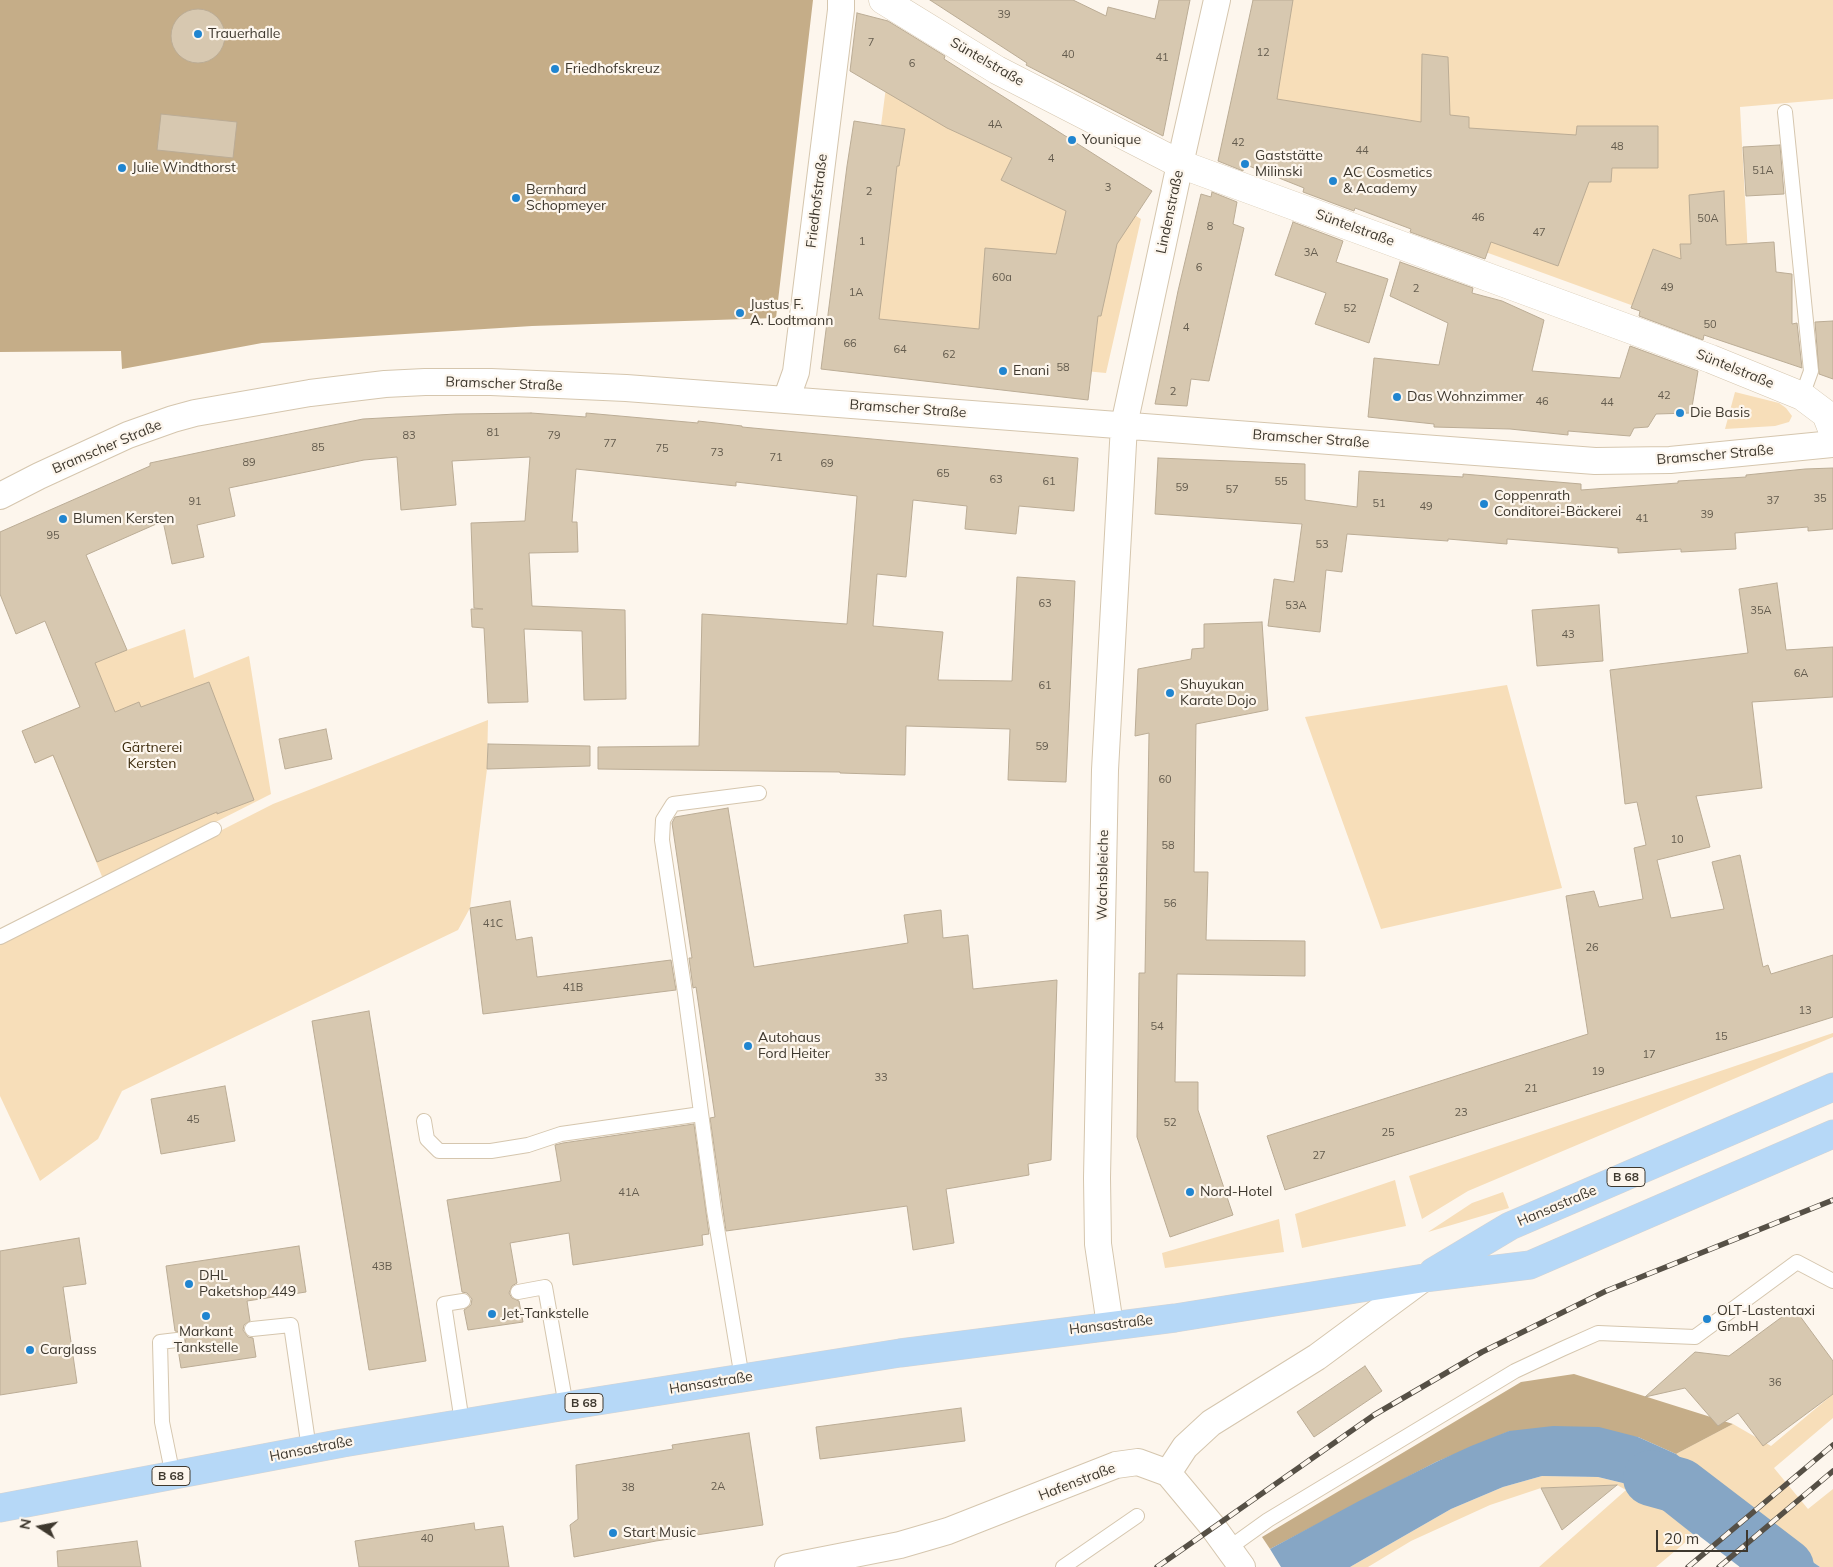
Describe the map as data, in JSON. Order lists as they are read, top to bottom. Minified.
{"streets":{"main road":["B 68","Hansastraße"],"street":["Süntelstraße","Friedhofstraße","Lindenstraße","Bramscher Straße","Wachsbleiche","Hafenstraße"]},"crossings":[["Süntelstraße","Lindenstraße"],["Friedhofstraße","Bramscher Straße"],["Lindenstraße","Bramscher Straße"],["Lindenstraße","Wachsbleiche"],["Bramscher Straße","Wachsbleiche"],["Wachsbleiche","Hansastraße"]],"parks":["Gärtnerei Kersten"],"places":["Trauerhalle","Friedhofskreuz","Younique","Gaststätte Milinski","Julie Windthorst","AC Cosmetics & Academy","Bernhard Schopmeyer","Justus F. A. Lodtmann","Enani","Das Wohnzimmer","Die Basis","Coppenrath Conditorei-Bäckerei","Blumen Kersten","Shuyukan Karate Dojo","Autohaus Ford Heiter","Nord-Hotel","DHL Paketshop 449","Jet-Tankstelle","Markant Tankstelle","OLT-Lastentaxi GmbH","Carglass","Start Music"],"house_numbers":["39","7","12","40","41","6","4A","42","48","44","4","51A","3","2","46","50A","8","47","1","3A","6","60a","49","2","1A","52","50","4","66","64","62","58","2","42","46","44","81","83","79","77","85","75","73","71","89","69","65","63","61","55","59","57","35","37","91","51","49","39","41","95","53","63","53A","35A","43","6A","61","59","60","10","58","56","41C","26","41B","13","54","15","17","19","33","21","23","45","52","25","27","41A","43B","36","2A","38","40"],"scale_bar":"20 m","north":"left"}
